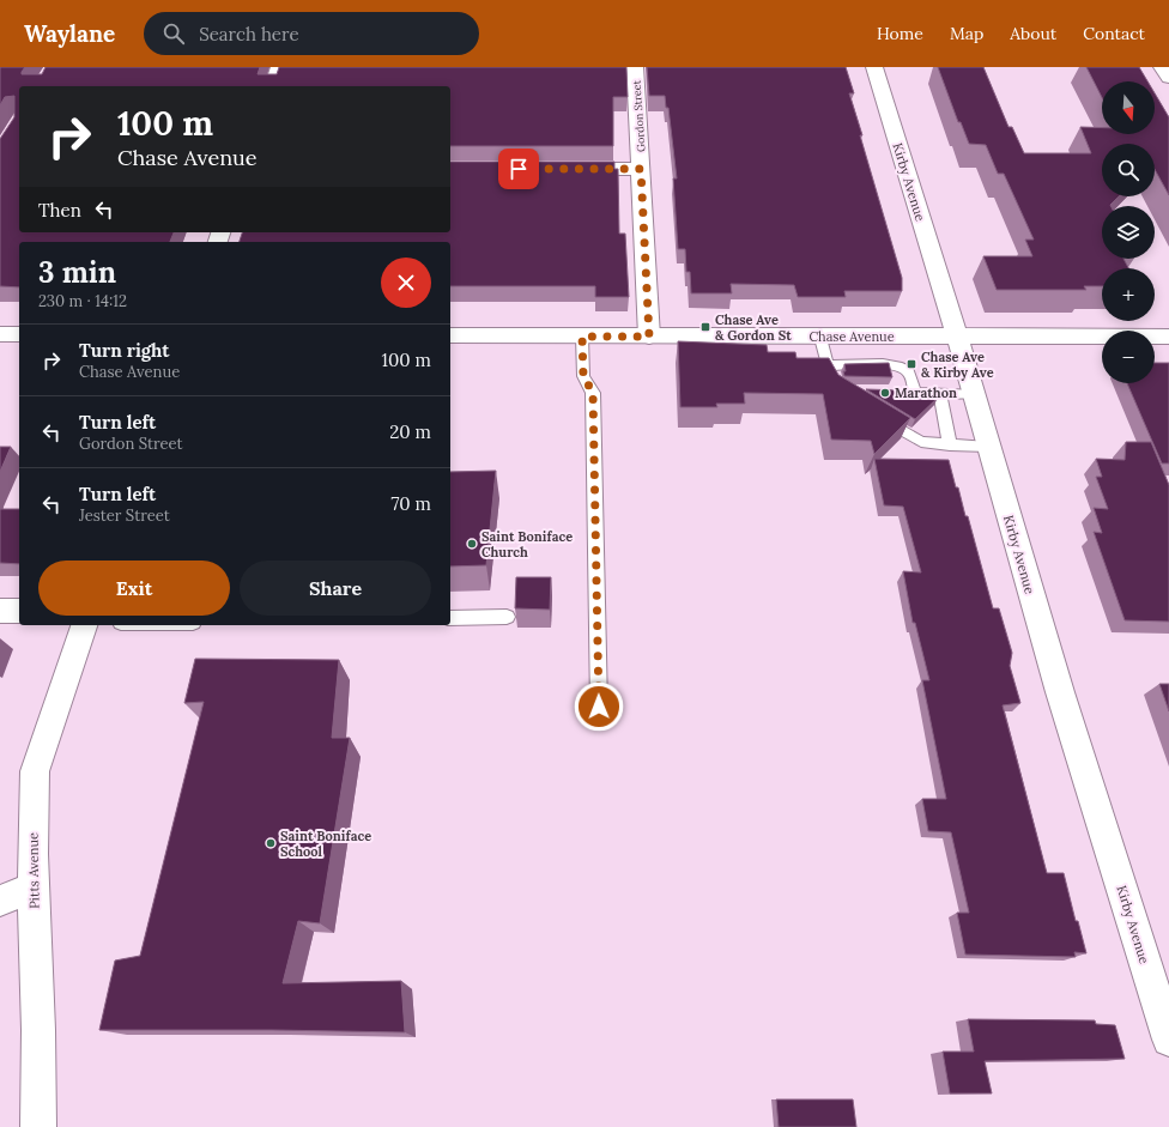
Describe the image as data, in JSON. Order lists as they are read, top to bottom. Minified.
{"streets":{"street":["Gordon Street","Kirby Avenue","Chase Avenue","Pitts Avenue"]},"crossings":[["Gordon Street","Chase Avenue"],["Kirby Avenue","Chase Avenue"]],"places":{"transit":["Chase Ave & Gordon St","Chase Ave & Kirby Ave"],"other":["Marathon","Saint Boniface Church","Saint Boniface School"]},"north":"bottom","page":{"header":"Waylane","search":"Search here","nav":["Home","Map","About","Contact"],"map_buttons":["+","−"],"turn":["100 m","Chase Avenue"],"then":"Then","heading":["3 min","230 m · 14:12"],"list":[{"name":"Turn right","note":"Chase Avenue","value":"100 m"},{"name":"Turn left","note":"Gordon Street","value":"20 m"},{"name":"Turn left","note":"Jester Street","value":"70 m"}],"buttons":["Exit","Share"]}}
